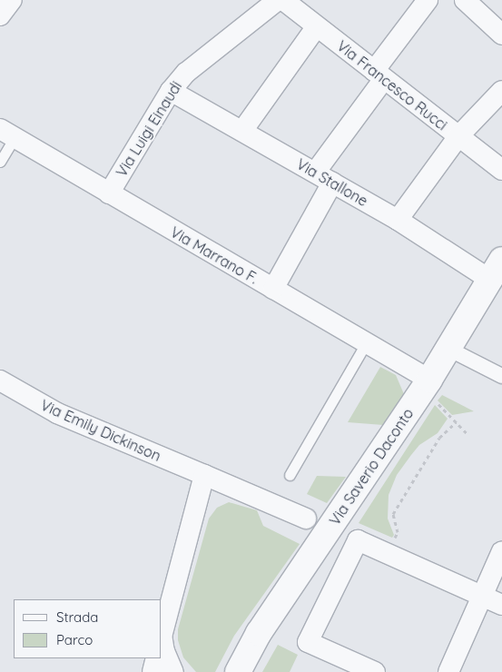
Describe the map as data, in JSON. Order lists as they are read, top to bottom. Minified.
{"streets":{"street":["Via Francesco Rucci","Via Luigi Einaudi","Via Stallone","Via Marrano F.","Via Emily Dickinson","Via Saverio Daconto"]},"crossings":[["Via Luigi Einaudi","Via Stallone"],["Via Luigi Einaudi","Via Marrano F."],["Via Stallone","Via Saverio Daconto"],["Via Marrano F.","Via Saverio Daconto"]],"legend":["Strada","Parco"]}
